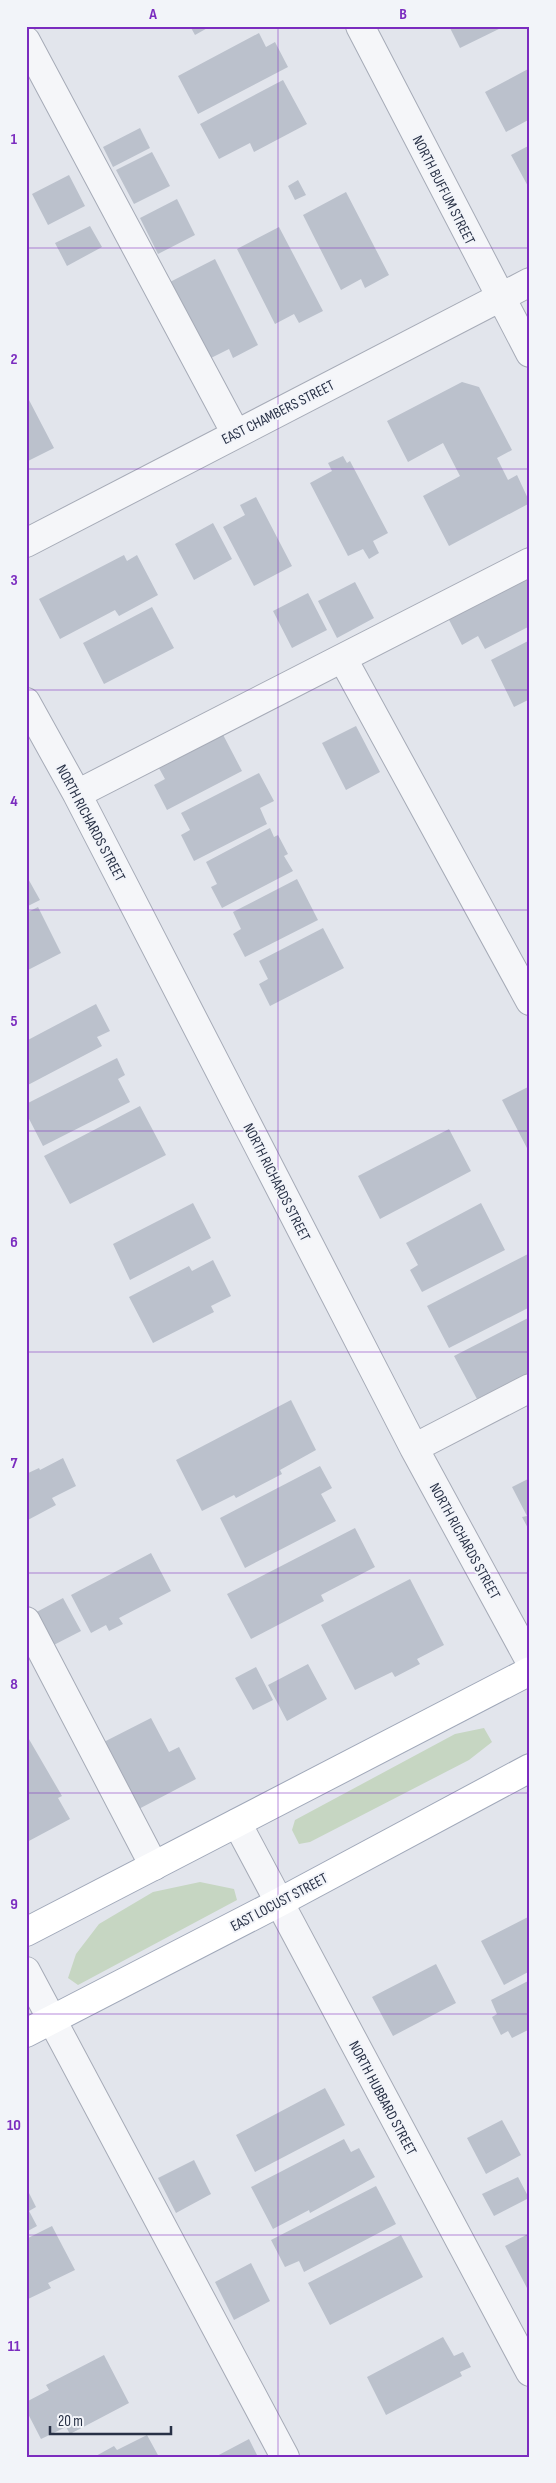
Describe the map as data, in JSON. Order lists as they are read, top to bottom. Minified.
{"streets":{"main road":["EAST LOCUST STREET"],"street":["NORTH BUFFUM STREET","EAST CHAMBERS STREET","NORTH RICHARDS STREET","NORTH HUBBARD STREET"]},"crossings":[["NORTH BUFFUM STREET","EAST CHAMBERS STREET"],["EAST LOCUST STREET","NORTH HUBBARD STREET"]],"scale_bar":"20 m","grid":{"columns":["A","B"],"rows":["1","2","3","4","5","6","7","8","9","10","11"]}}
